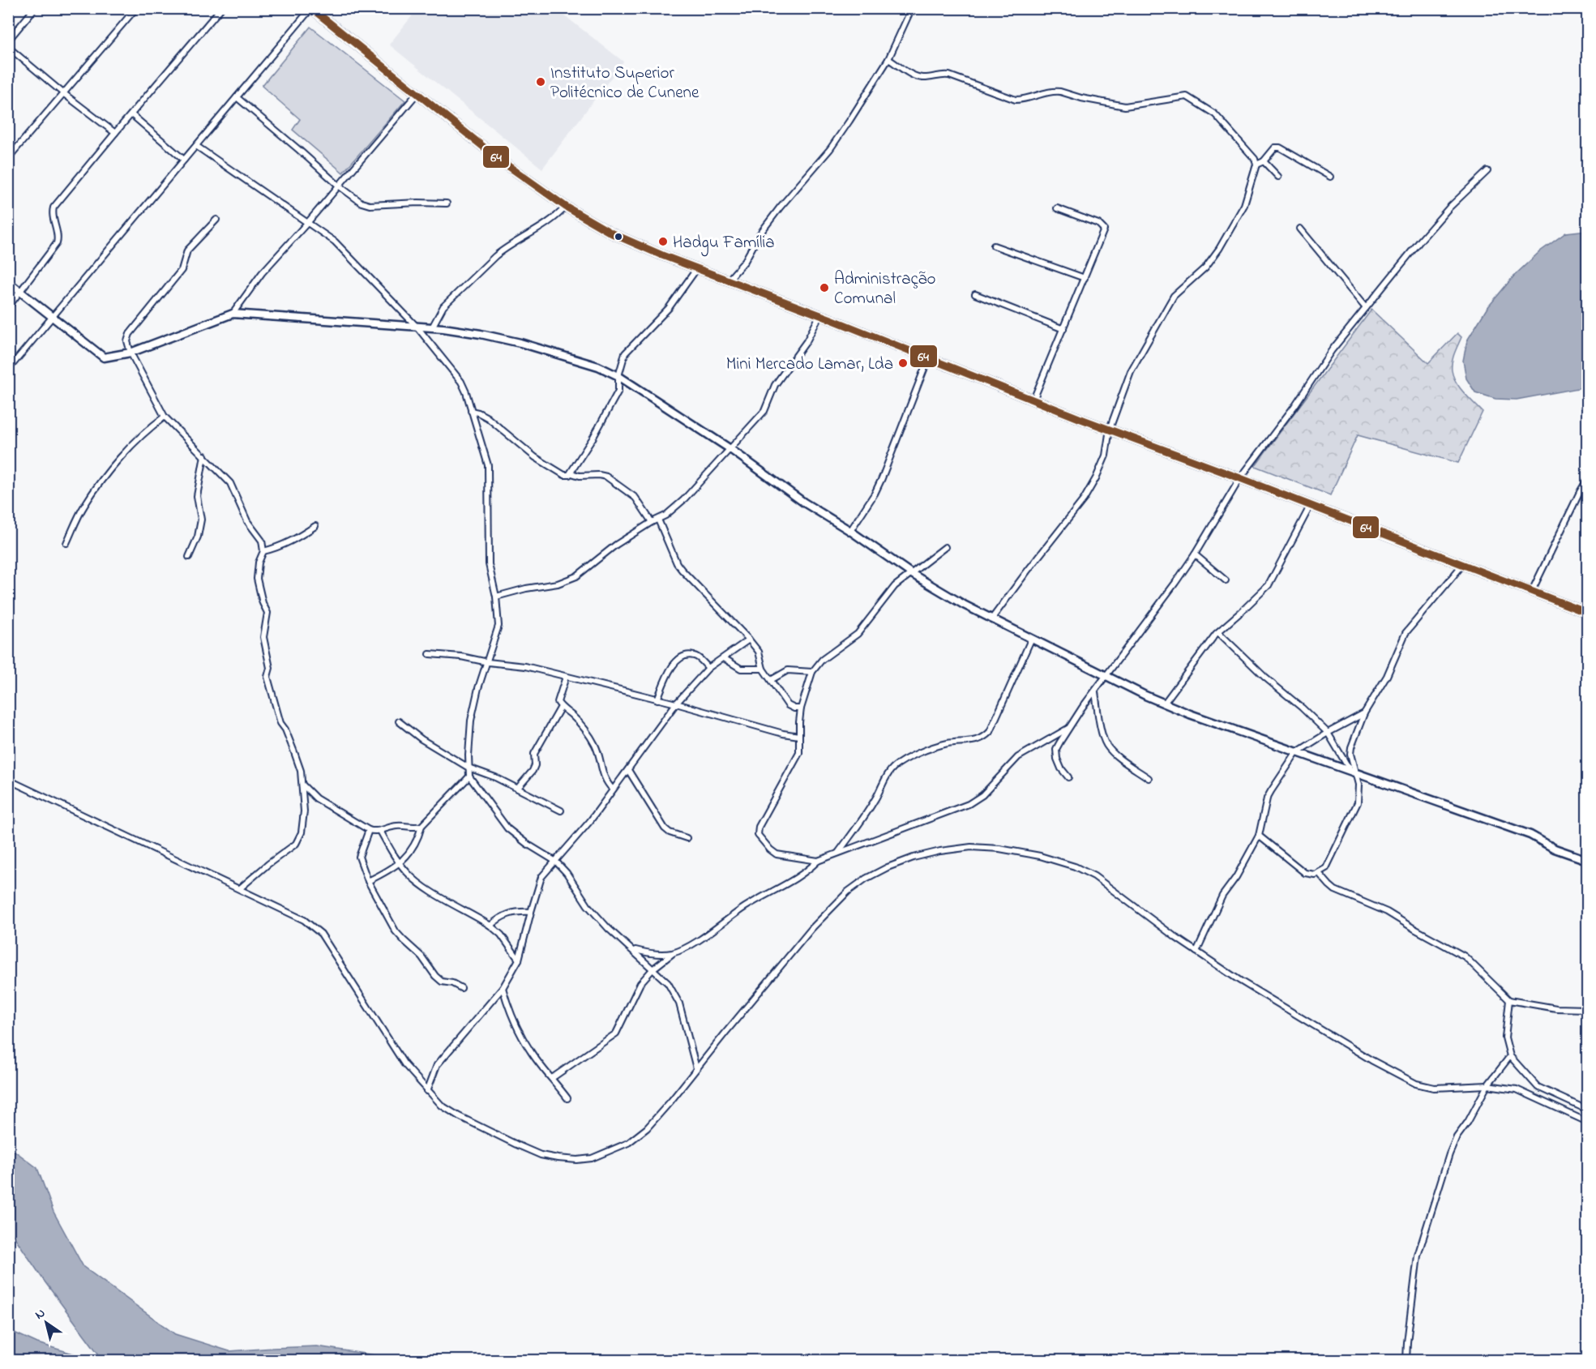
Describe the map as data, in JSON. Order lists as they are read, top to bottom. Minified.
{"places":["Instituto Superior Politécnico de Cunene","Hadgu Família","Administração Comunal","Mini Mercado Lamar, Lda"],"lines":["transit line 64"],"north":"top left"}
